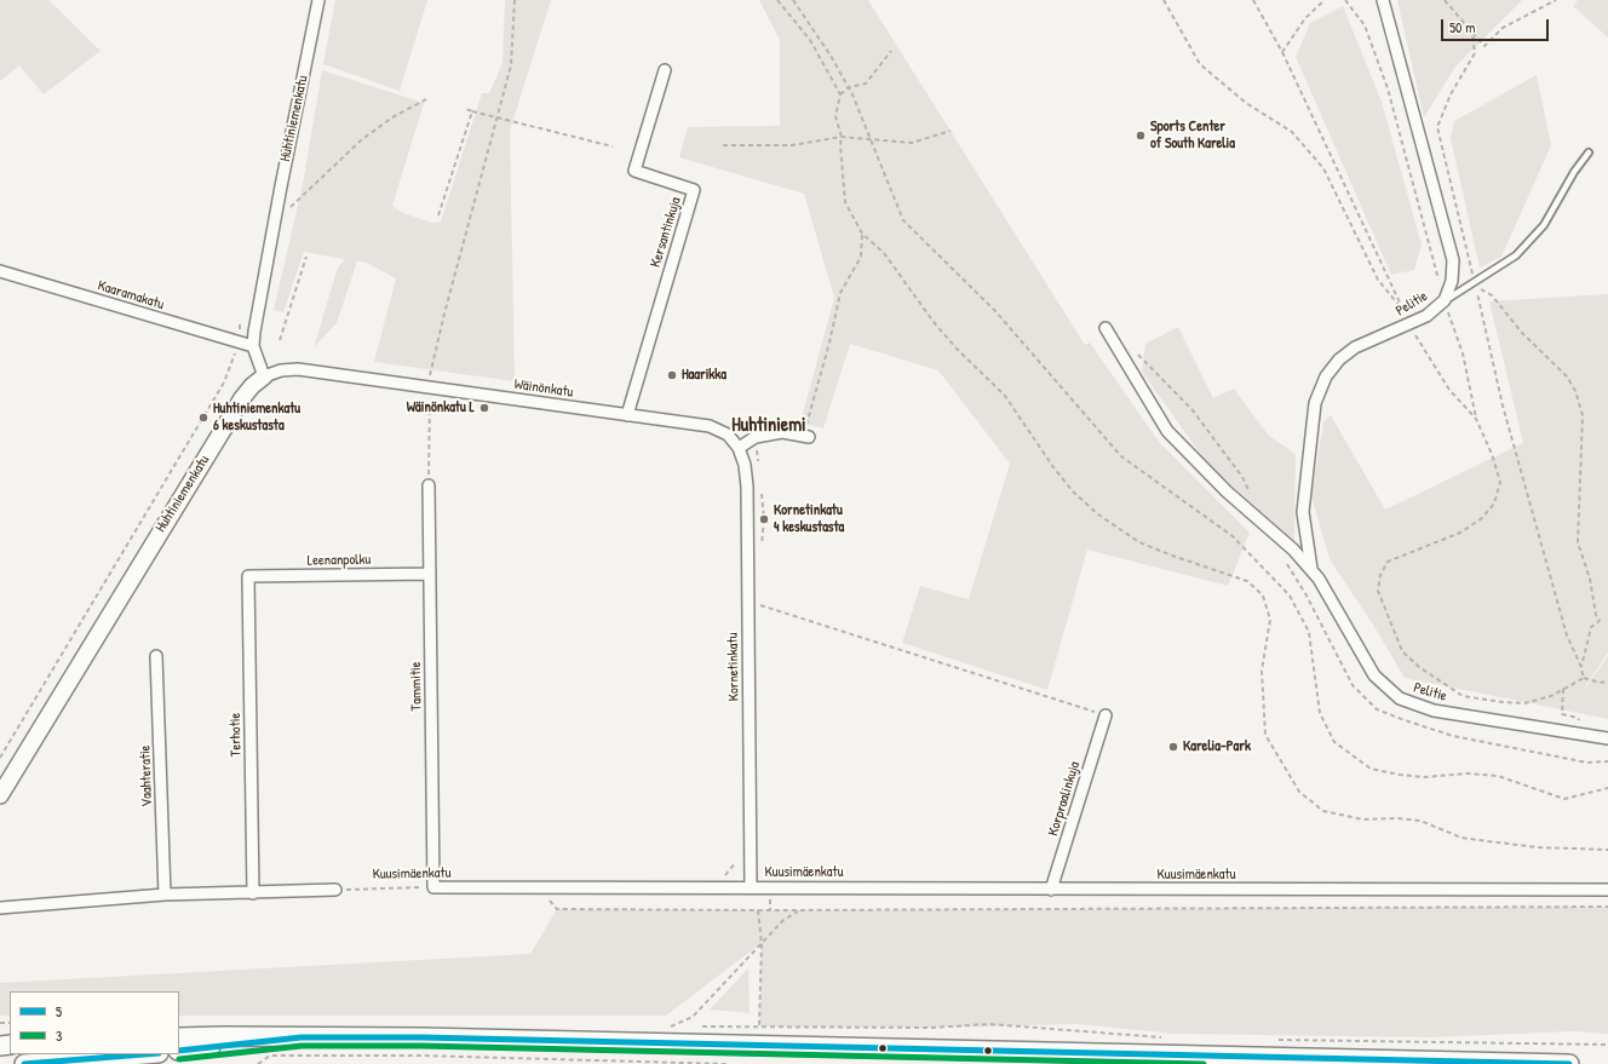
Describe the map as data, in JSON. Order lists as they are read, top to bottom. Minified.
{"streets":{"street":["Huhtiniemenkatu","Kersantinkuja","Kaaramakatu","Pelitie","Wäinönkatu","Leenanpolku","Kornetinkatu","Tammitie","Terhotie","Vaahteratie","Korpraalinkuja","Kuusimäenkatu"]},"crossings":[["Huhtiniemenkatu","Kaaramakatu"],["Huhtiniemenkatu","Wäinönkatu"],["Kersantinkuja","Wäinönkatu"],["Wäinönkatu","Kornetinkatu"],["Leenanpolku","Tammitie"],["Leenanpolku","Terhotie"],["Kornetinkatu","Kuusimäenkatu"],["Tammitie","Kuusimäenkatu"],["Korpraalinkuja","Kuusimäenkatu"]],"districts":["Huhtiniemi"],"places":["Sports Center of South Karelia","Haarikka","Wäinönkatu L","Huhtiniemenkatu 6 keskustasta","Kornetinkatu 4 keskustasta","Karelia-Park"],"lines":["transit line 5","transit line 3"],"legend":["5","3"],"scale_bar":"50 m"}
